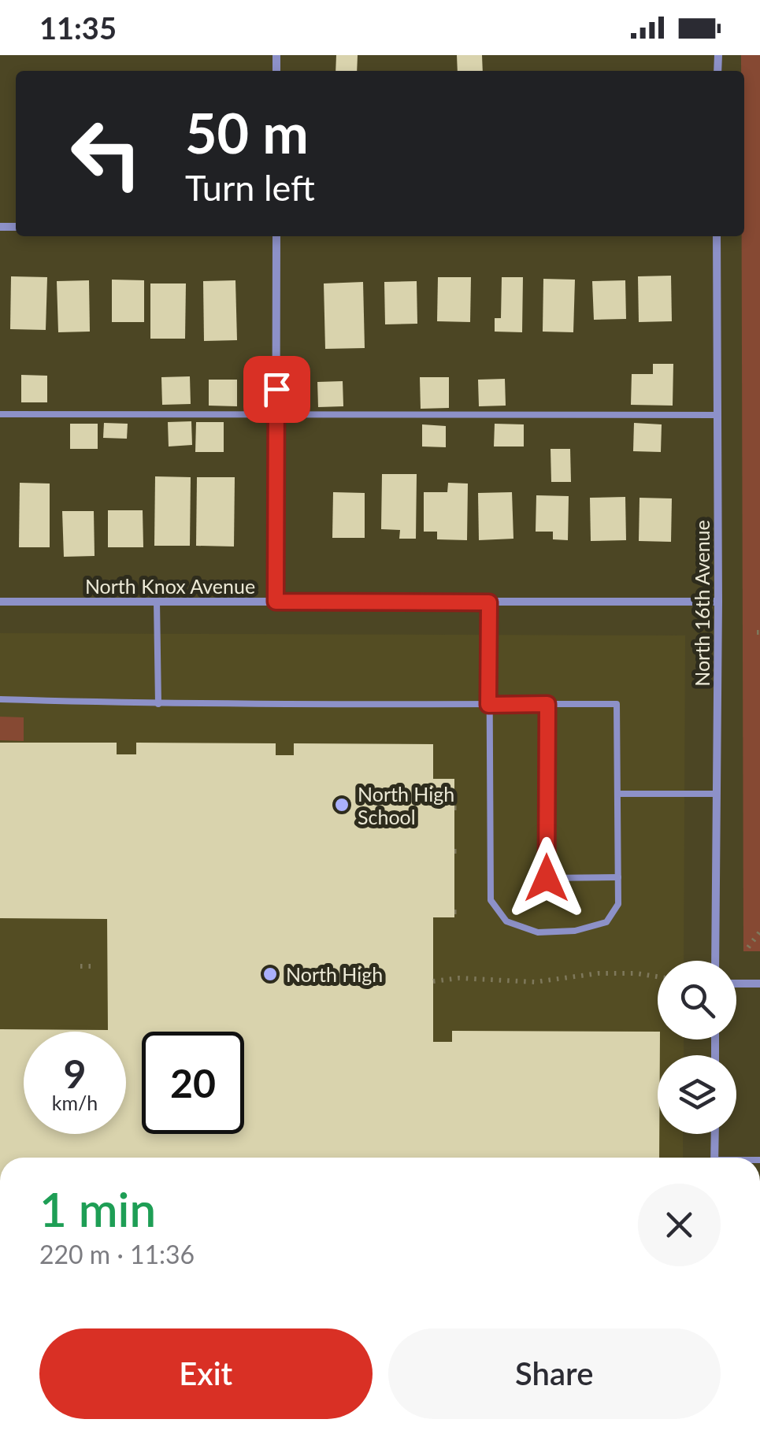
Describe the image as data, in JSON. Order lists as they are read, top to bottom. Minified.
{"streets":{"street":["North Knox Avenue","North 16th Avenue"]},"crossings":[["North Knox Avenue","North 16th Avenue"]],"places":["North High School","North High"],"page":{"status":"11:35","turn":["50 m","Turn left"],"speed":"9 km/h","limit":"20","heading":["1 min","220 m · 11:36"],"buttons":["Exit","Share"]}}
